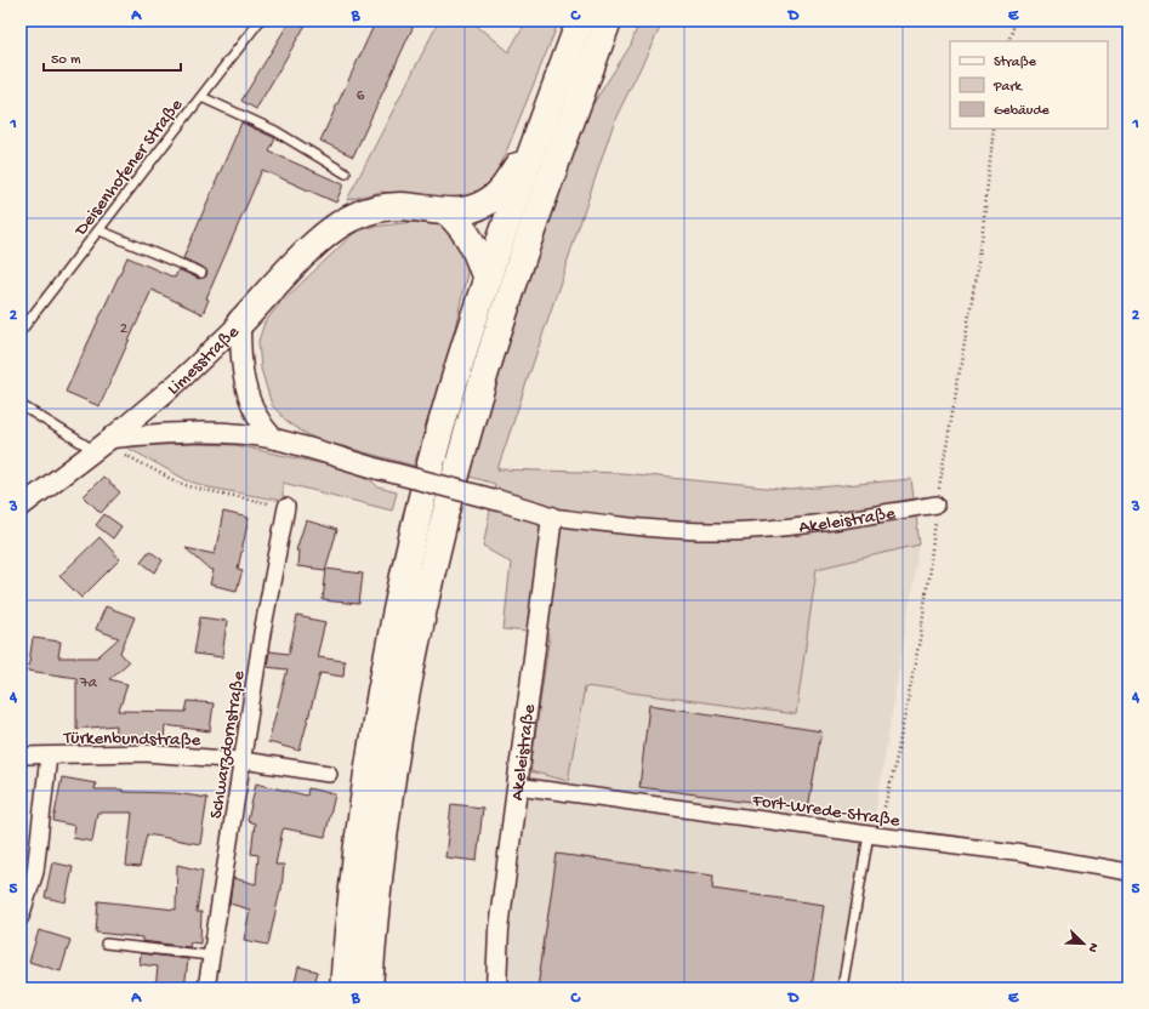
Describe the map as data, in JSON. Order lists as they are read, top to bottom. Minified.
{"streets":{"street":["Limesstraße","Akeleistraße","Türkenbundstraße","Schwarzdornstraße","Fort-Wrede-Straße"],"lane":["Deisenhofener Straße"]},"crossings":[["Limesstraße","Akeleistraße"],["Akeleistraße","Fort-Wrede-Straße"],["Türkenbundstraße","Schwarzdornstraße"]],"house_numbers":["6","2","7a"],"legend":["Straße","Park","Gebäude"],"scale_bar":"50 m","north":"bottom right","grid":{"columns":["A","B","C","D","E"],"rows":["1","2","3","4","5"]}}
